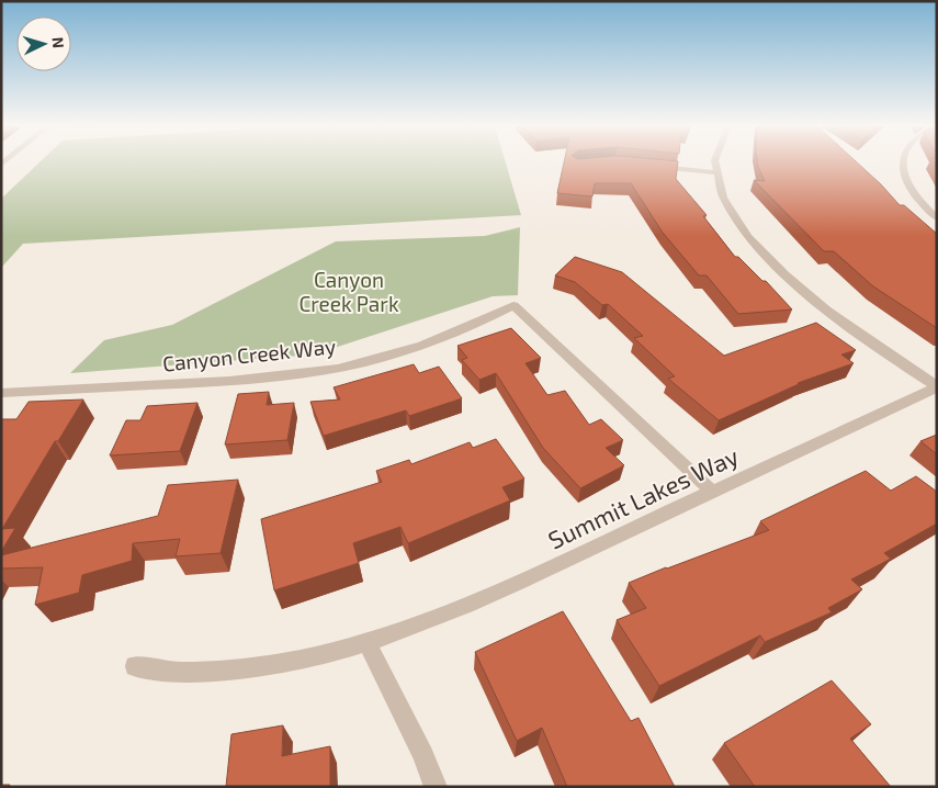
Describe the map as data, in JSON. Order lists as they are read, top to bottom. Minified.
{"streets":{"street":["Canyon Creek Way","Summit Lakes Way"]},"crossings":[["Canyon Creek Way","Summit Lakes Way"]],"parks":["Canyon Creek Park"],"north":"right"}
